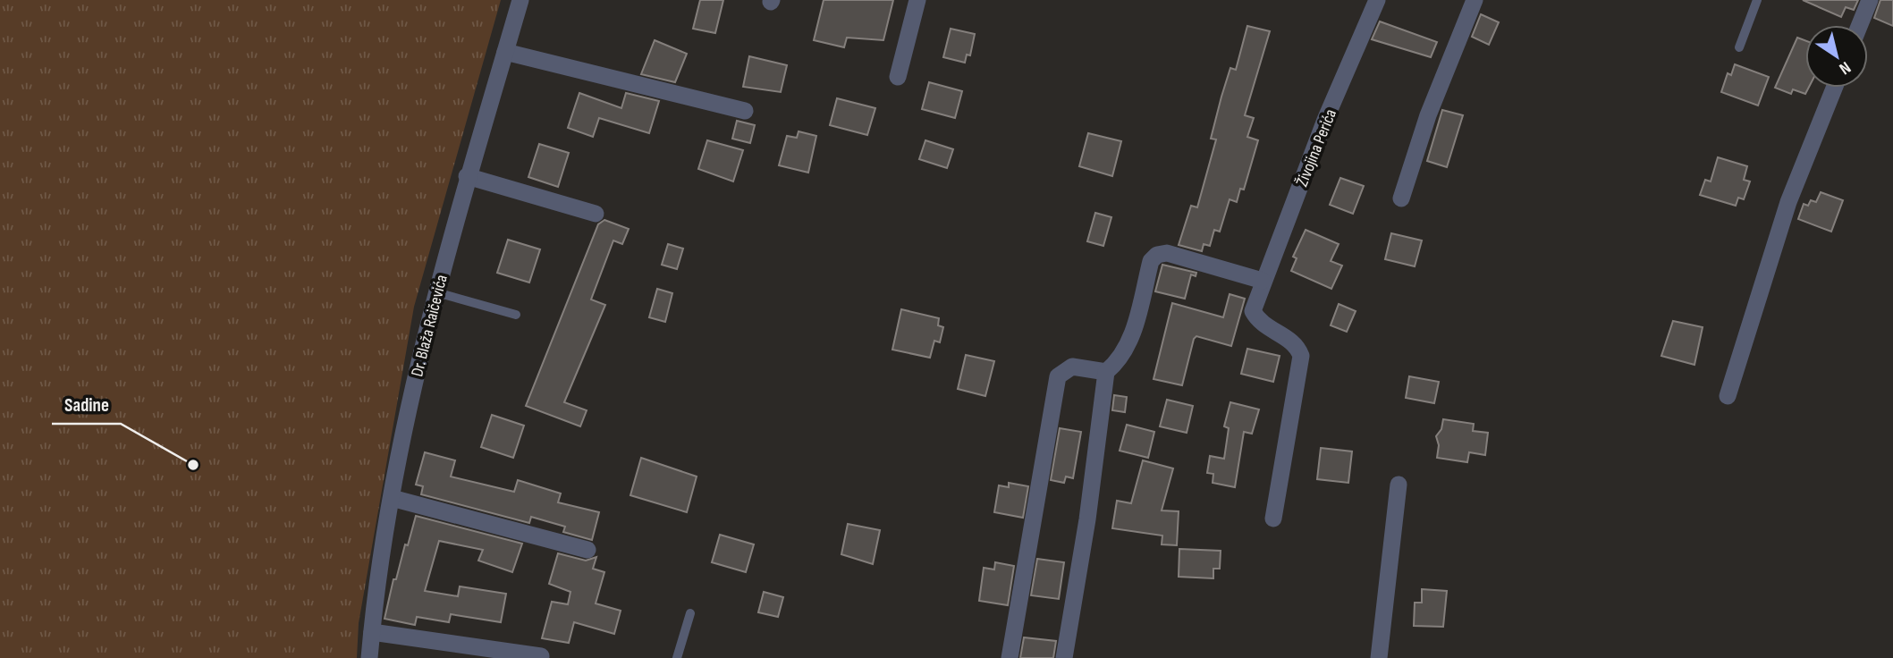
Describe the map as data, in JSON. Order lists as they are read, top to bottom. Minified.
{"streets":{"street":["Živojina Perića","Dr. Blaža Raičevića"]},"places":["Sadine"],"north":"bottom right"}
